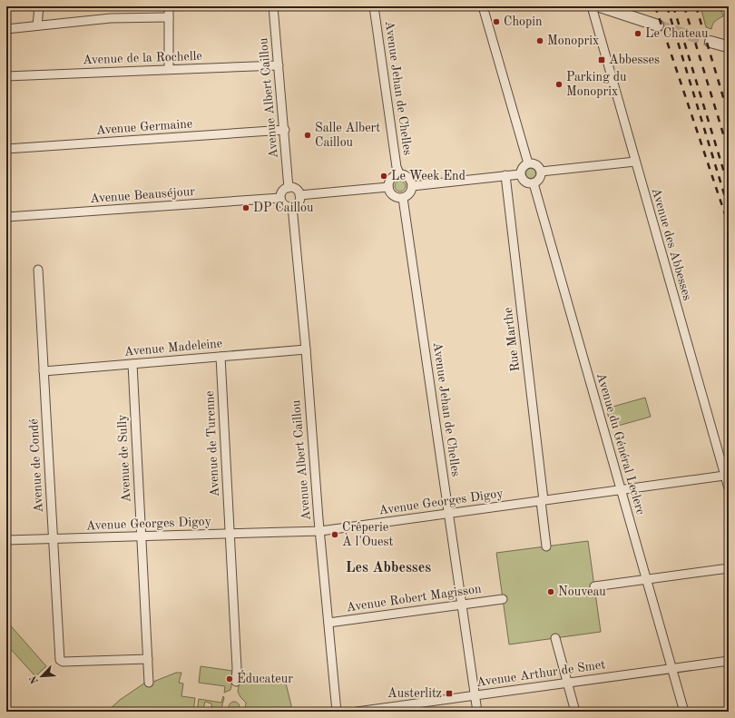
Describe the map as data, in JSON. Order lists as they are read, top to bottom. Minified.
{"streets":{"street":["Avenue de la Rochelle","Avenue Jehan de Chelles","Avenue Albert Caillou","Avenue Germaine","Avenue Beauséjour","Avenue des Abbesses","Rue Marthe","Avenue Madeleine","Avenue de Turenne","Avenue du Général Leclerc","Avenue de Sully","Avenue de Condé","Avenue Georges Digoy","Avenue Robert Magisson","Avenue Arthur de Smet"]},"crossings":[["Avenue de la Rochelle","Avenue Albert Caillou"],["Avenue Jehan de Chelles","Avenue Georges Digoy"],["Avenue Jehan de Chelles","Avenue Robert Magisson"],["Avenue Jehan de Chelles","Avenue Arthur de Smet"],["Avenue Albert Caillou","Avenue Germaine"],["Avenue Albert Caillou","Avenue Beauséjour"],["Avenue Albert Caillou","Avenue Madeleine"],["Avenue Albert Caillou","Avenue Georges Digoy"],["Avenue Albert Caillou","Avenue Robert Magisson"],["Avenue des Abbesses","Avenue Georges Digoy"],["Rue Marthe","Avenue Georges Digoy"],["Avenue Madeleine","Avenue de Turenne"],["Avenue Madeleine","Avenue de Sully"],["Avenue Madeleine","Avenue de Condé"],["Avenue de Turenne","Avenue Georges Digoy"],["Avenue du Général Leclerc","Avenue Georges Digoy"],["Avenue du Général Leclerc","Avenue Arthur de Smet"],["Avenue de Sully","Avenue de Condé"],["Avenue de Sully","Avenue Georges Digoy"],["Avenue de Condé","Avenue Georges Digoy"]],"districts":["Les Abbesses"],"places":{"other":["Chopin","Le Chateau","Monoprix","Parking du Monoprix","Salle Albert Caillou","Le Week End","DP Caillou","Crêperie À l'Ouest","Nouveau","Éducateur"],"transit":["Abbesses","Austerlitz"]},"north":"bottom left"}
